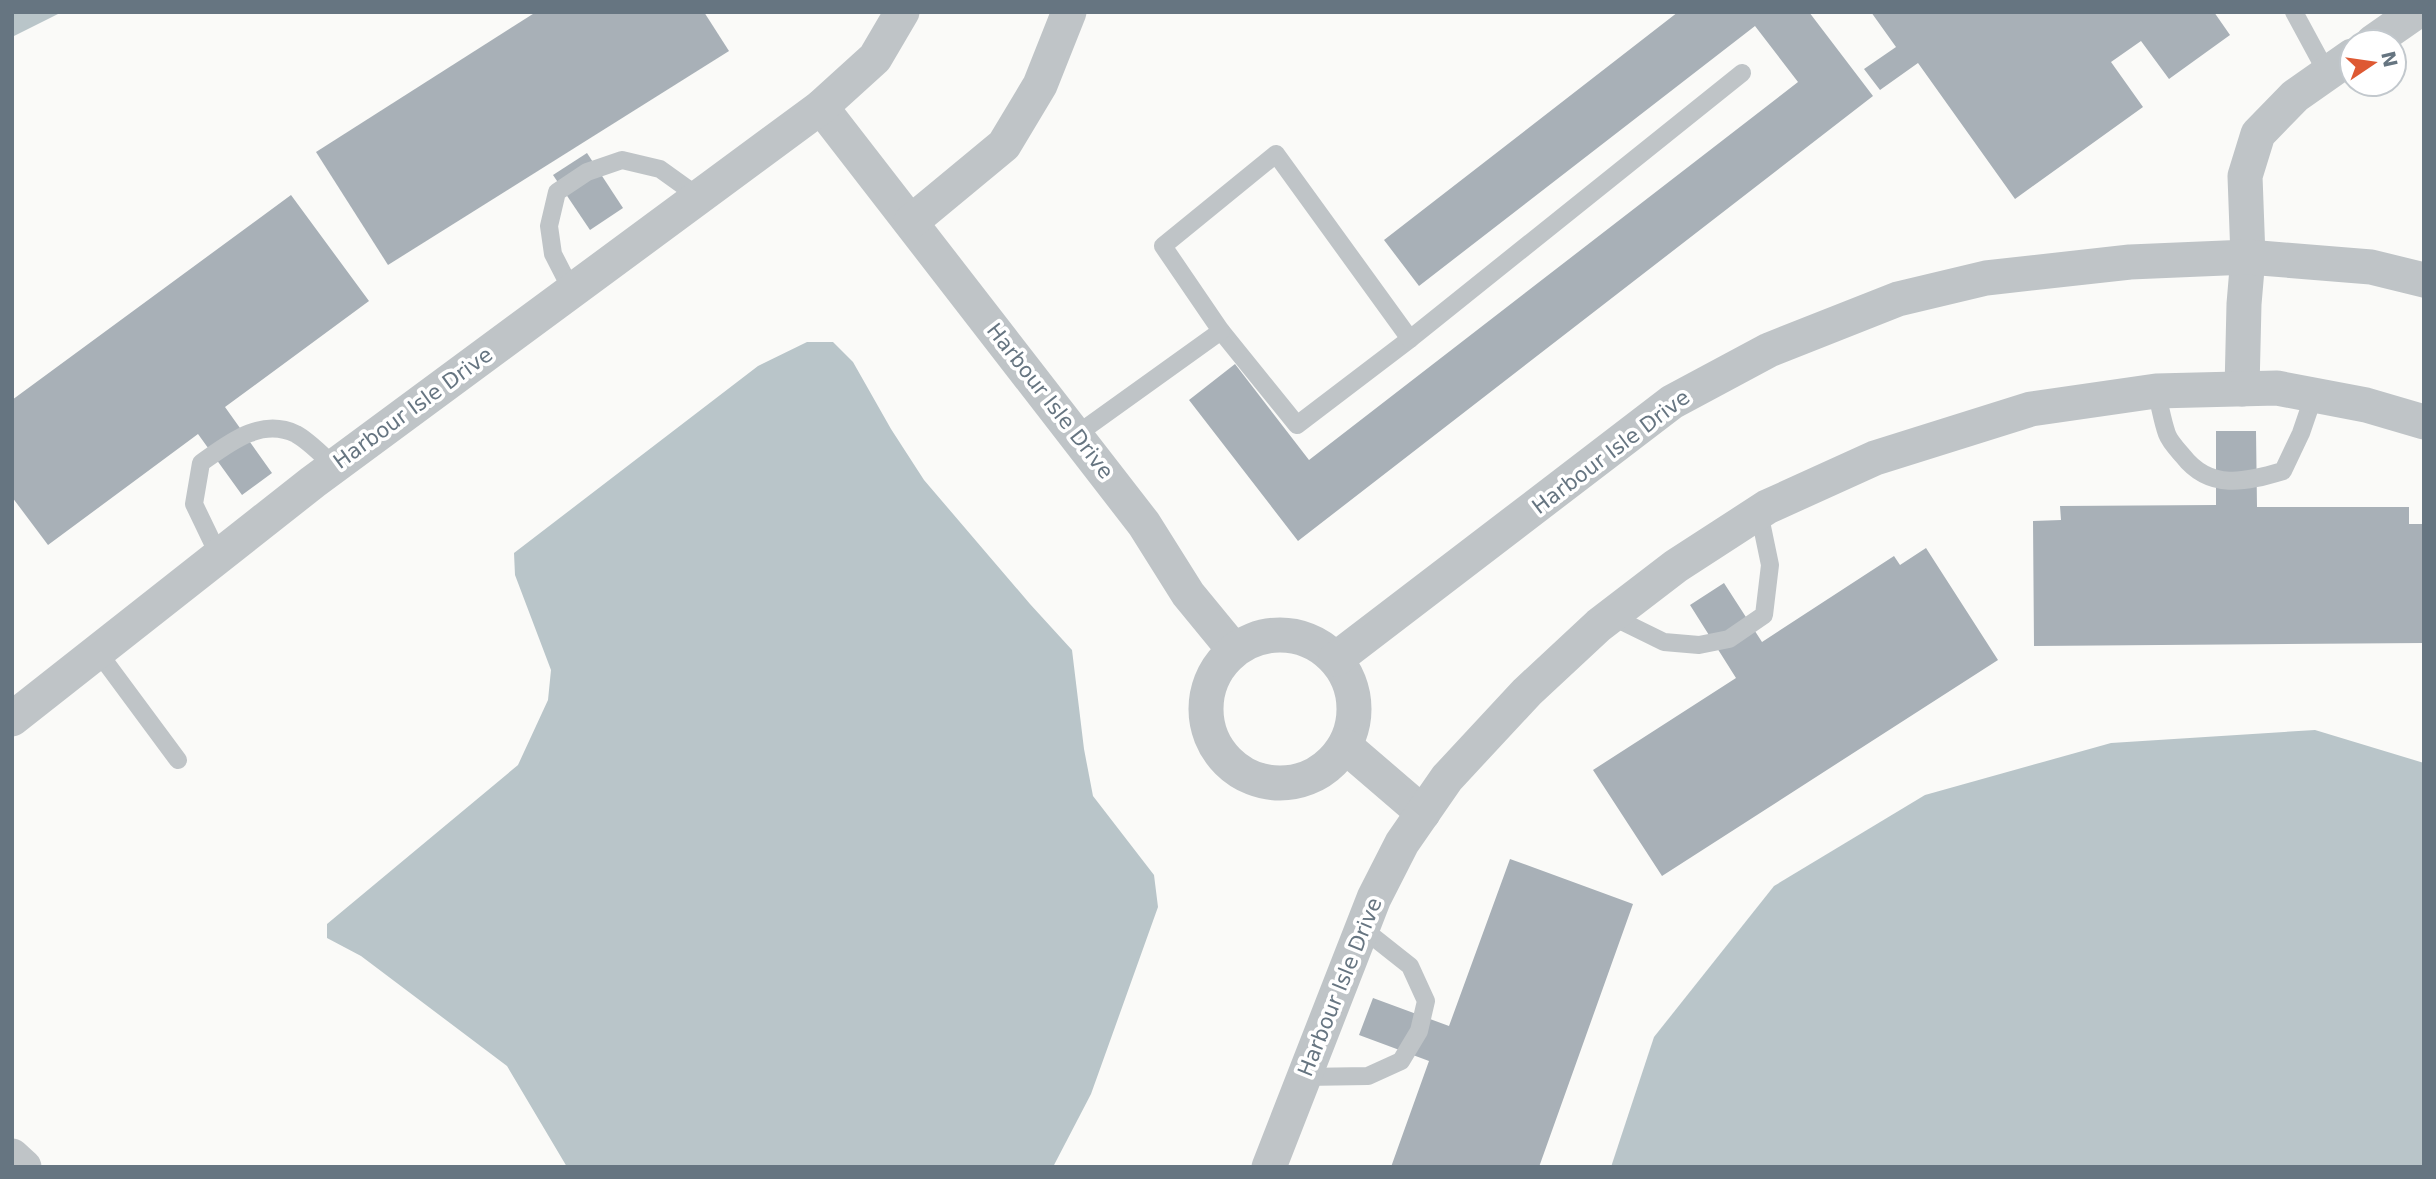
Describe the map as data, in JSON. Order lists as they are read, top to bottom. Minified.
{"streets":{"street":["Harbour Isle Drive"]},"north":"right"}
